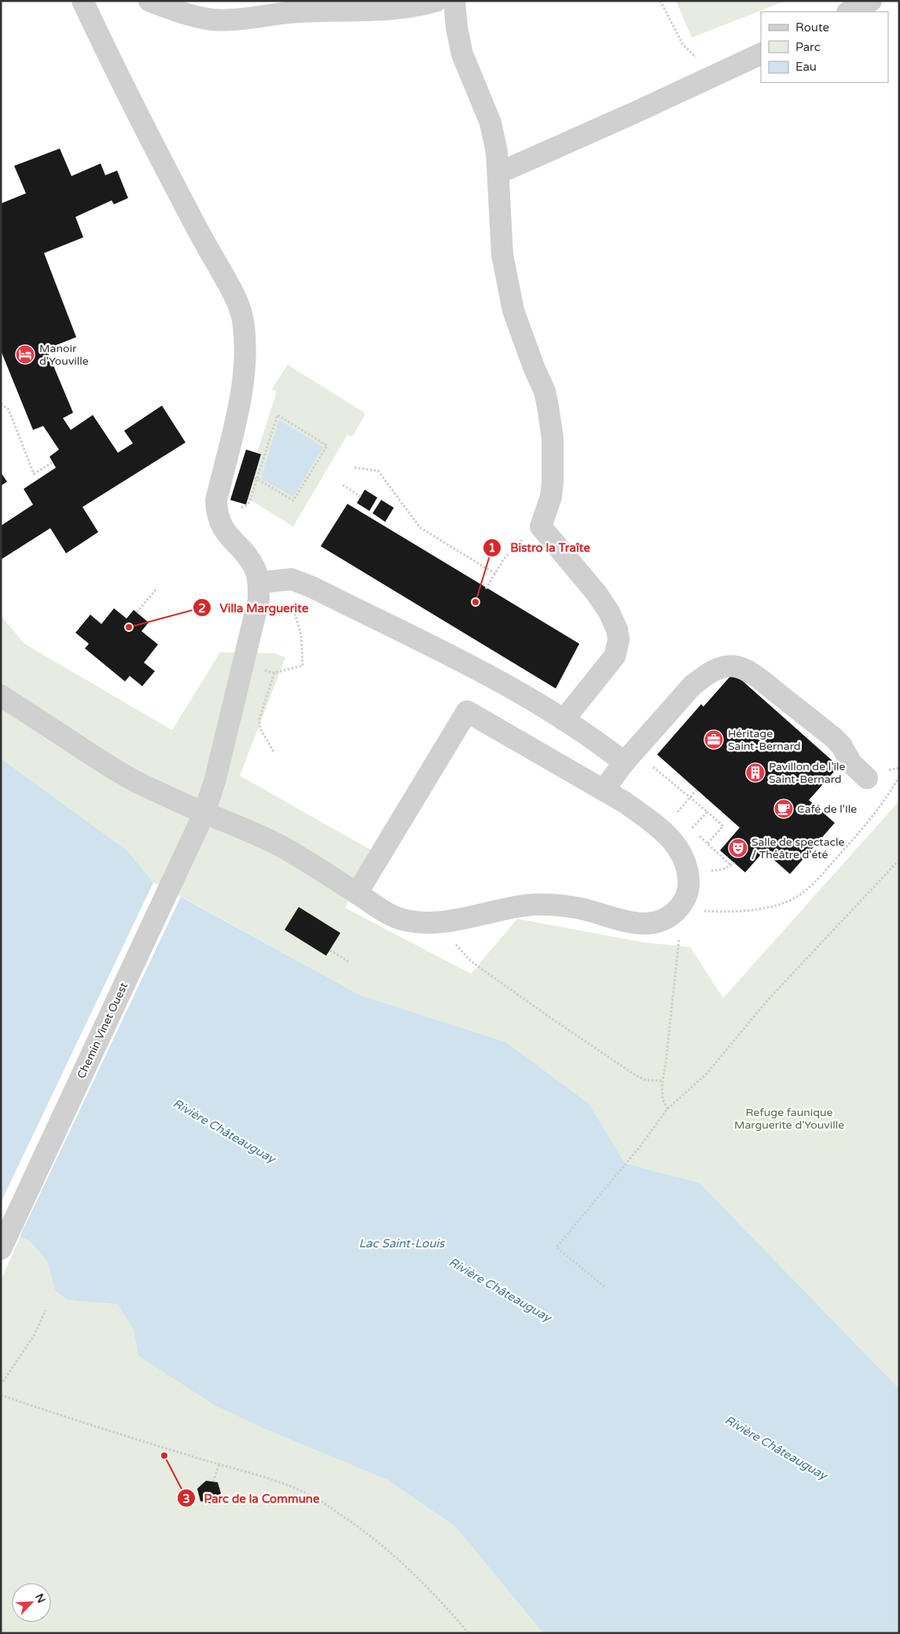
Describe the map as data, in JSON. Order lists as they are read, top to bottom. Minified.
{"streets":{"street":["Chemin Vinet Ouest"]},"water":["Rivière Châteauguay","Lac Saint-Louis"],"parks":["Refuge faunique Marguerite d'Youville"],"places":{"hotel":["Manoir d'Youville"],"other":["Bistro la Traîte","Villa Marguerite","Parc de la Commune"],"office":["Héritage Saint-Bernard"],"building":["Pavillon de l’île Saint-Bernard"],"cafe":["Café de l'Ile"],"theatre":["Salle de spectacle / Théâtre d'été"]},"legend":["Route","Parc","Eau"],"north":"top right"}
